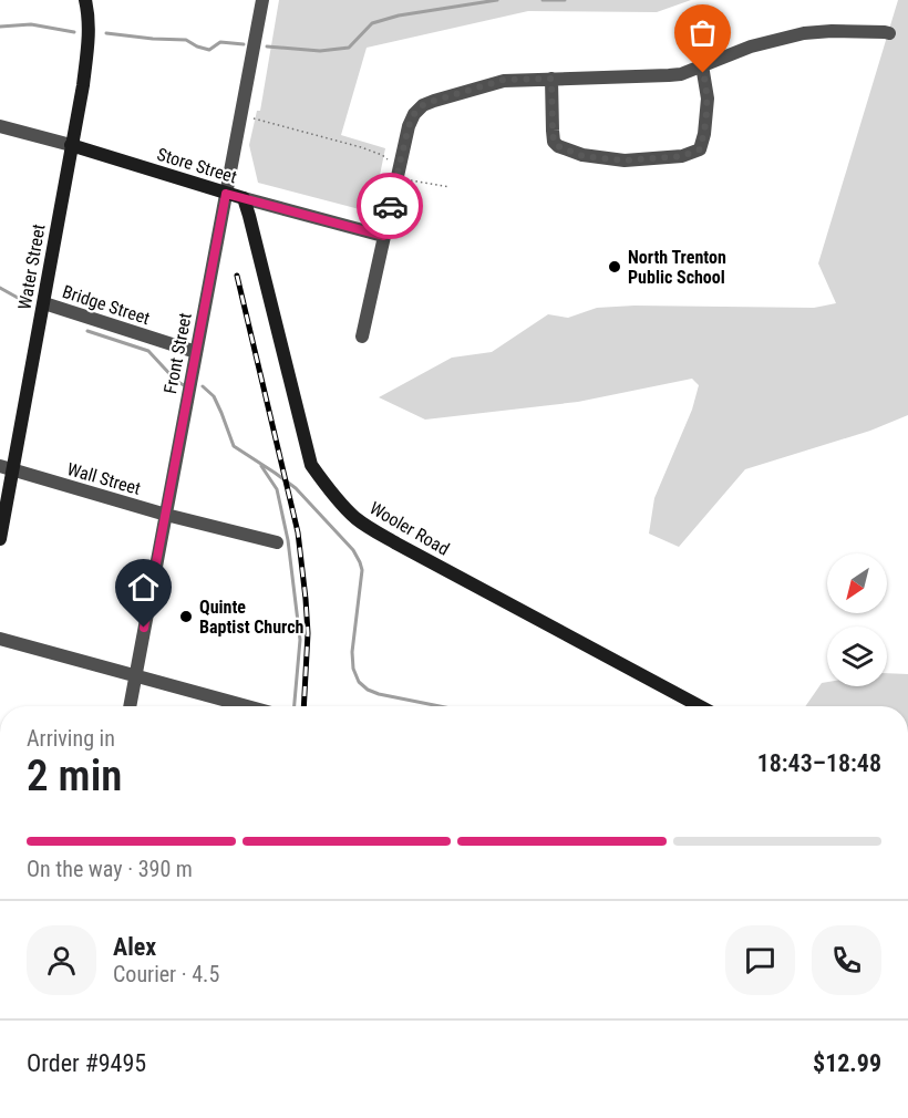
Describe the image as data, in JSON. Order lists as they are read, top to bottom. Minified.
{"streets":{"street":["Store Street","Water Street","Bridge Street","Front Street","Wall Street","Wooler Road"]},"crossings":[["Store Street","Water Street"],["Store Street","Front Street"],["Store Street","Wooler Road"],["Water Street","Bridge Street"],["Water Street","Wall Street"],["Bridge Street","Front Street"],["Front Street","Wall Street"]],"places":["North Trenton Public School","Quinte Baptist Church"],"north":"bottom left","page":{"heading":["2 min","Arriving in","18:43–18:48"],"panel":["Alex","Courier · 4.5","Order #9495","$12.99"],"bar":"On the way · 390 m"}}
